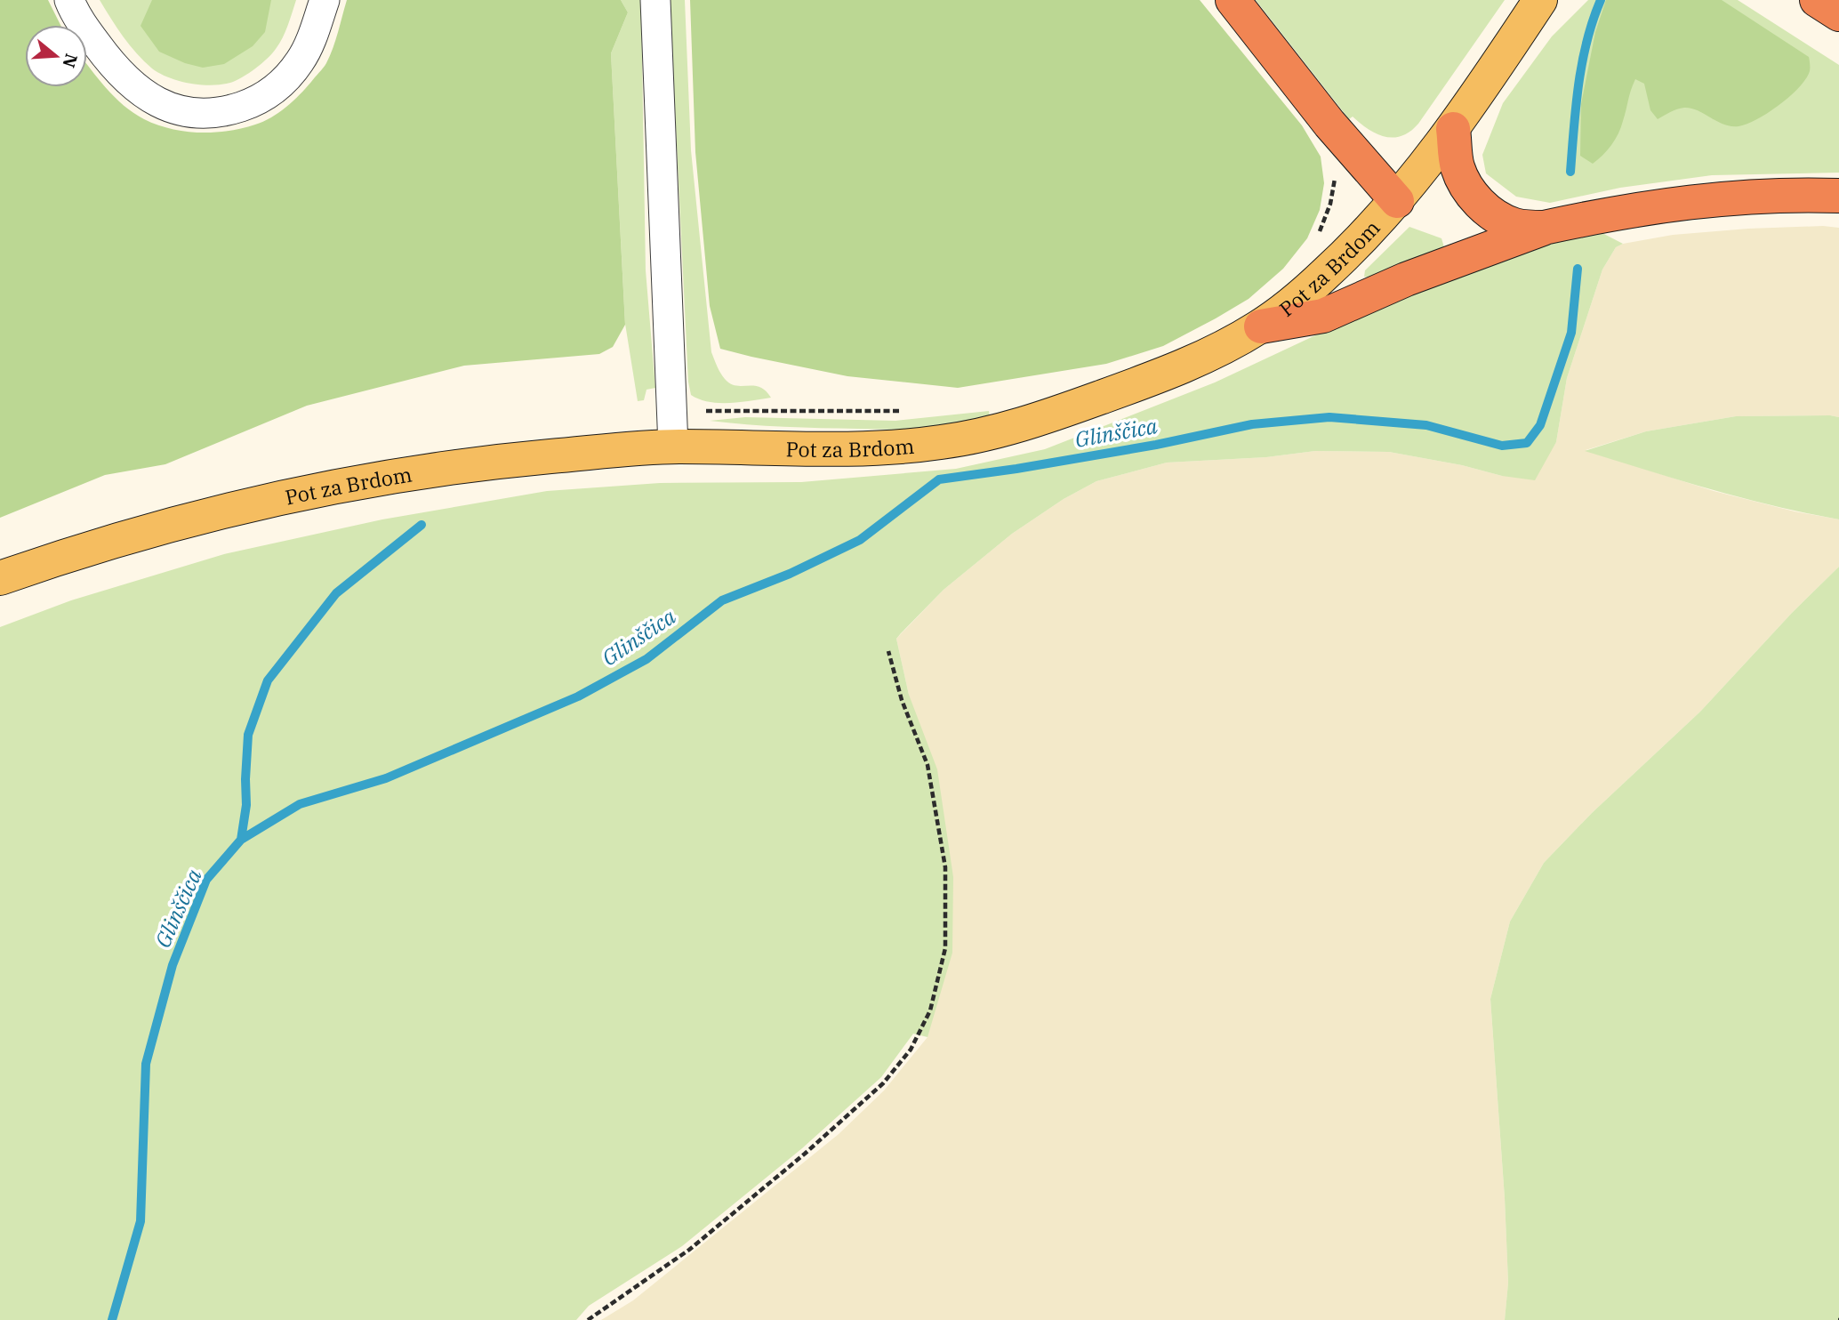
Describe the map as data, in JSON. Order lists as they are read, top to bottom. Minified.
{"streets":{"main road":["Pot za Brdom"]},"water":["Glinščica"],"north":"right"}
